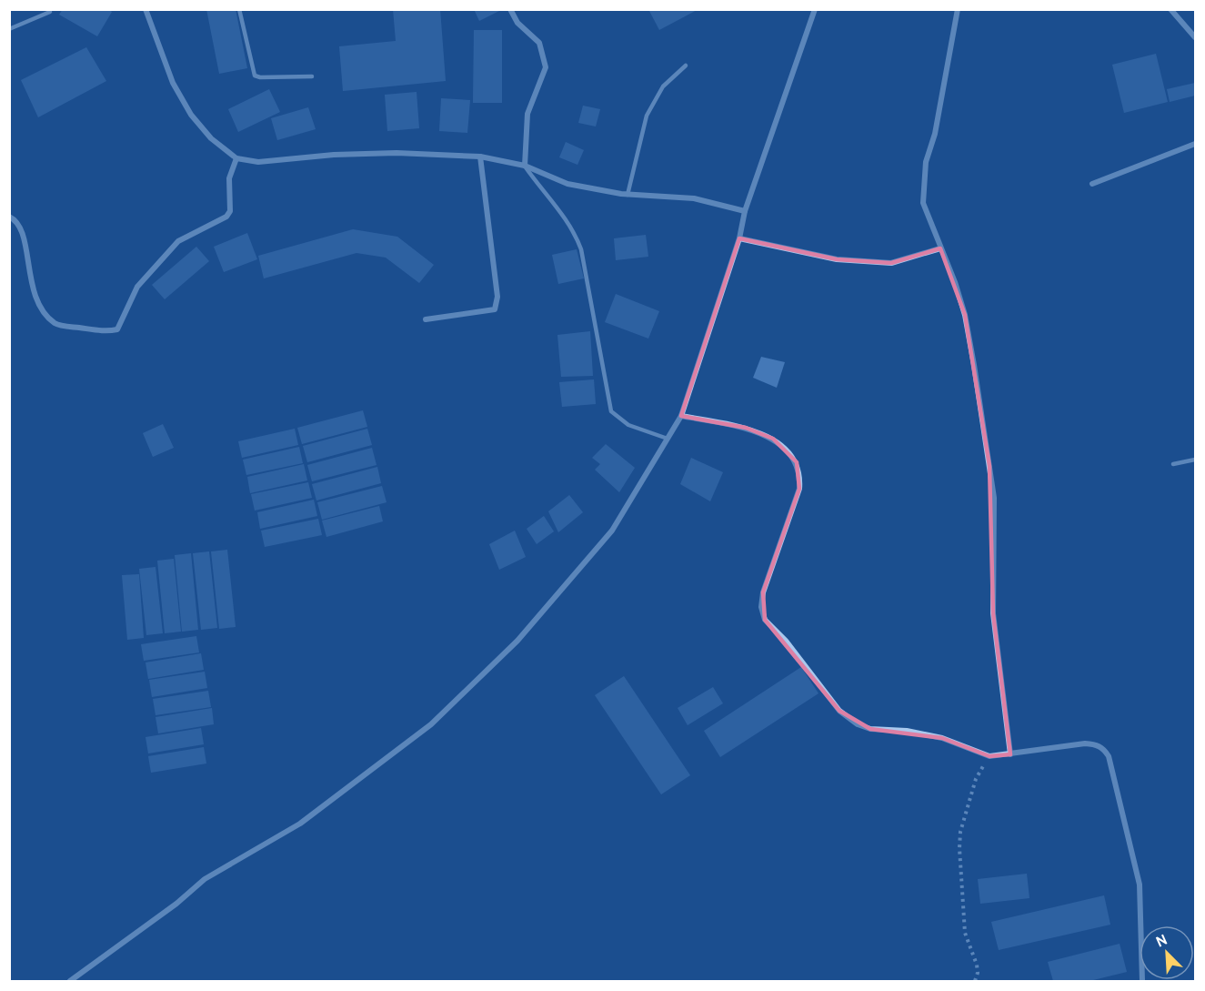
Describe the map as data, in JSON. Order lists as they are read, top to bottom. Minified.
{"north":"top left"}
